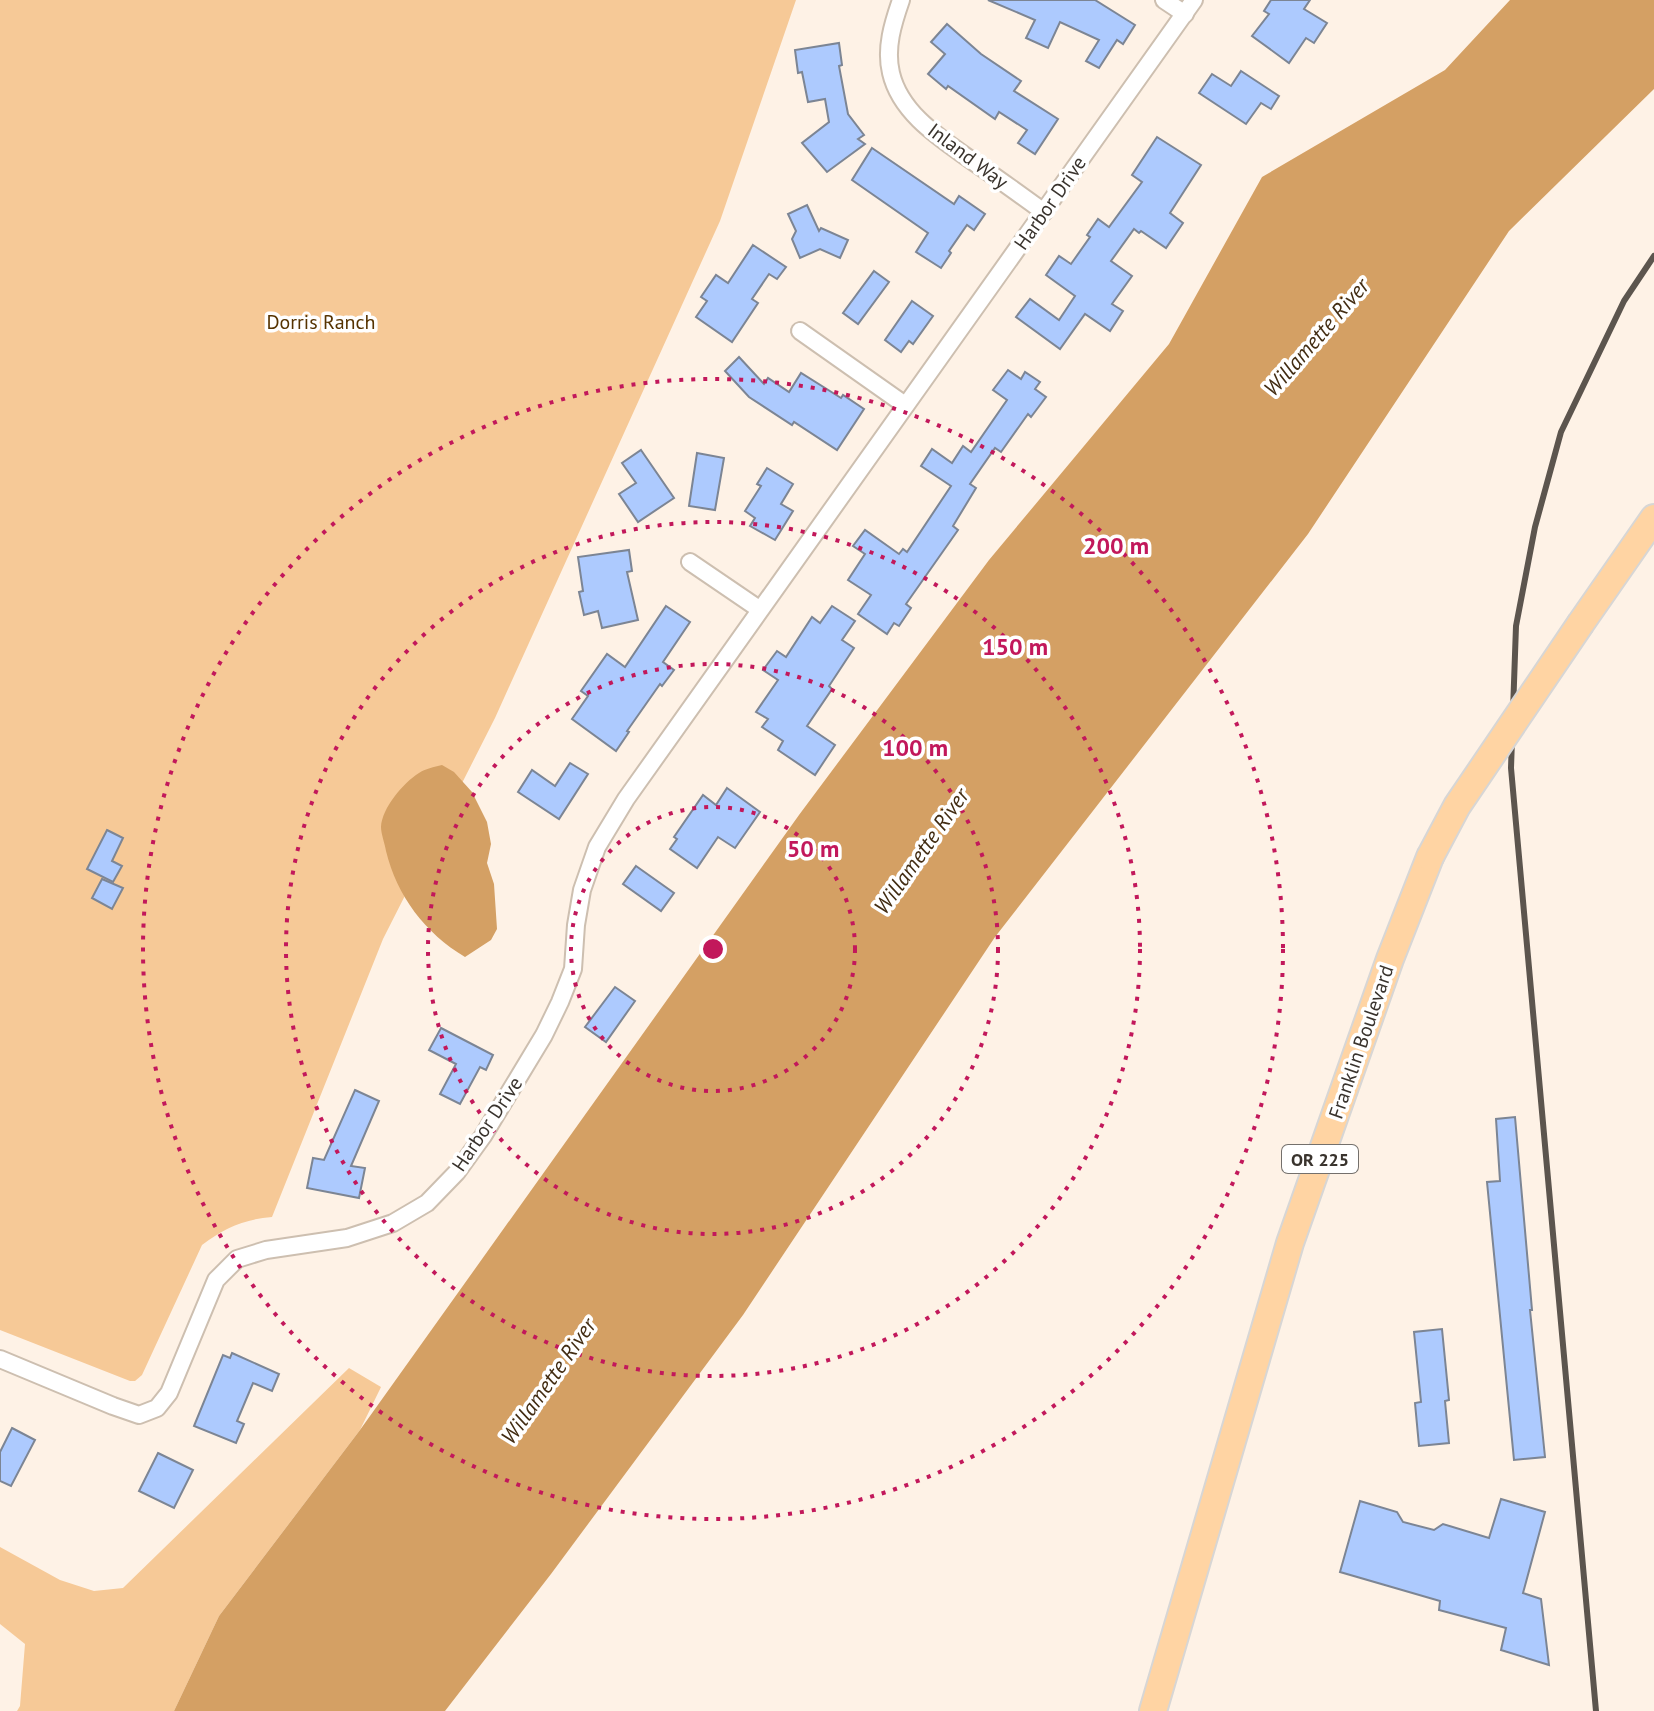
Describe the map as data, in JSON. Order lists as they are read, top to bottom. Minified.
{"streets":{"main road":["Franklin Boulevard","OR 225"],"street":["Inland Way","Harbor Drive"]},"crossings":[["Inland Way","Harbor Drive"]],"water":["Willamette River"],"parks":["Dorris Ranch"],"rings":["200 m","150 m","100 m","50 m"]}
